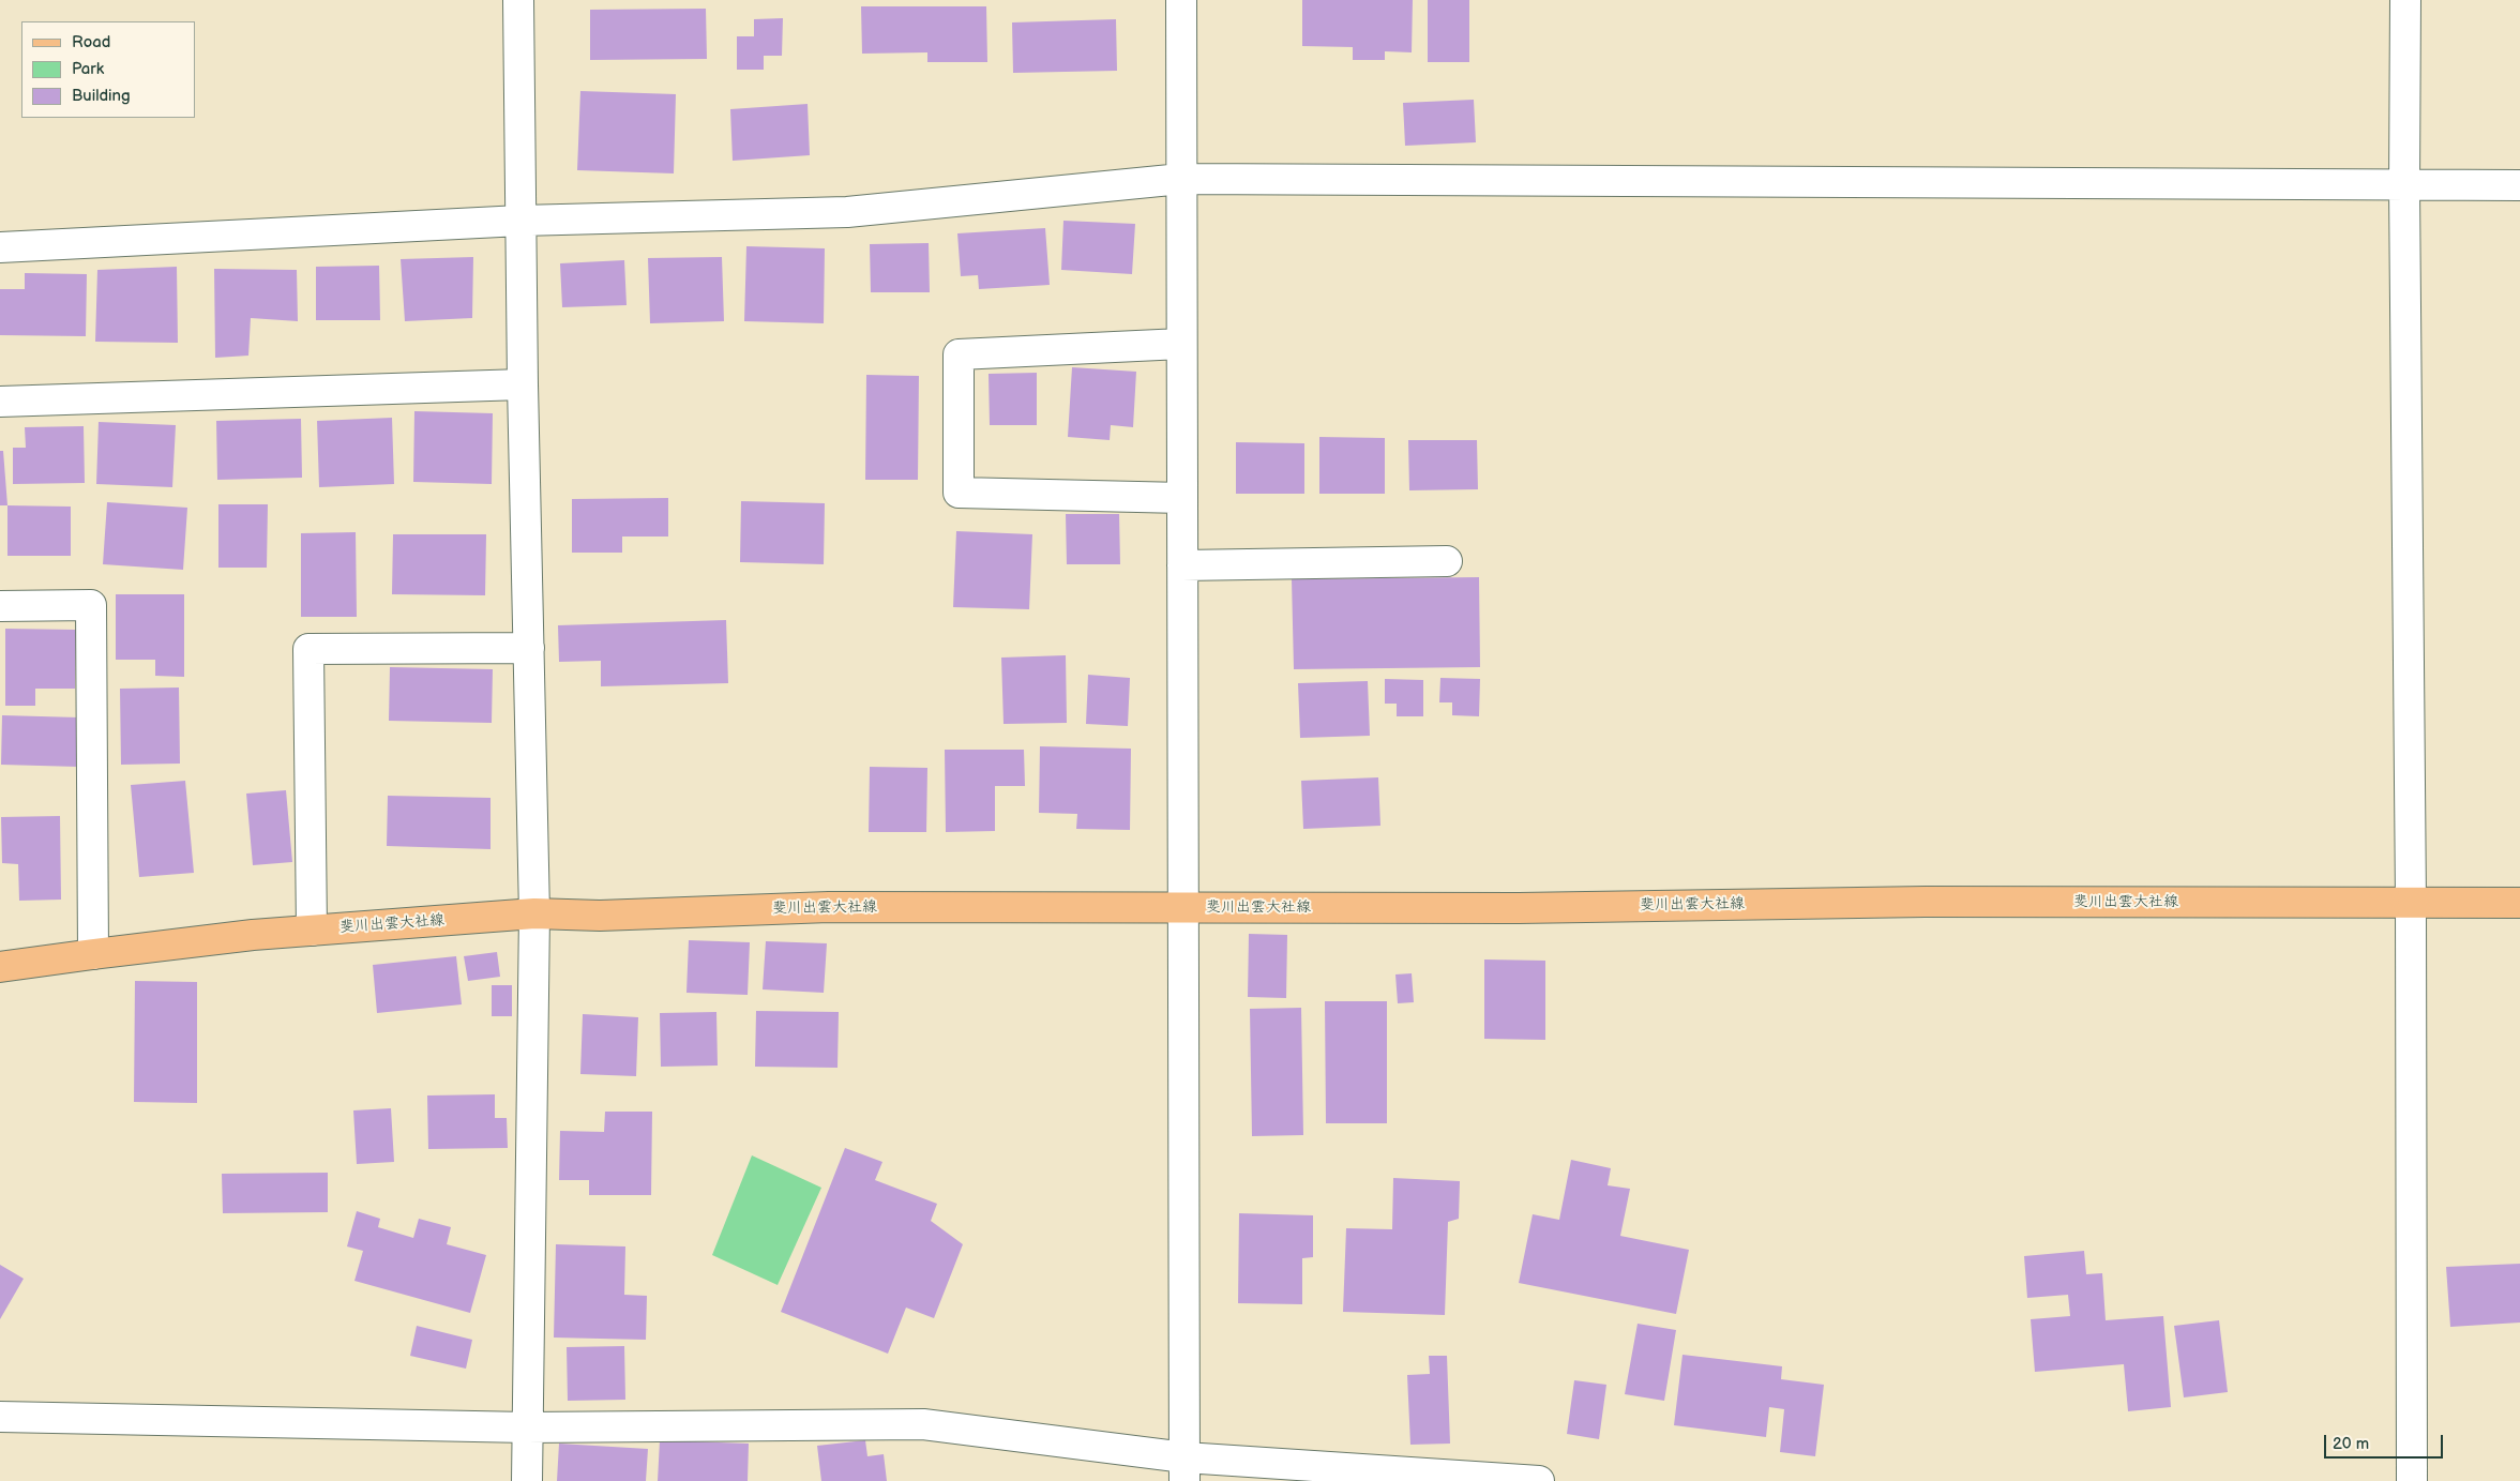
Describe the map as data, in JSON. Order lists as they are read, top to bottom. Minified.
{"streets":{"main road":["斐川出雲大社線"]},"legend":["Road","Park","Building"],"scale_bar":"20 m"}
